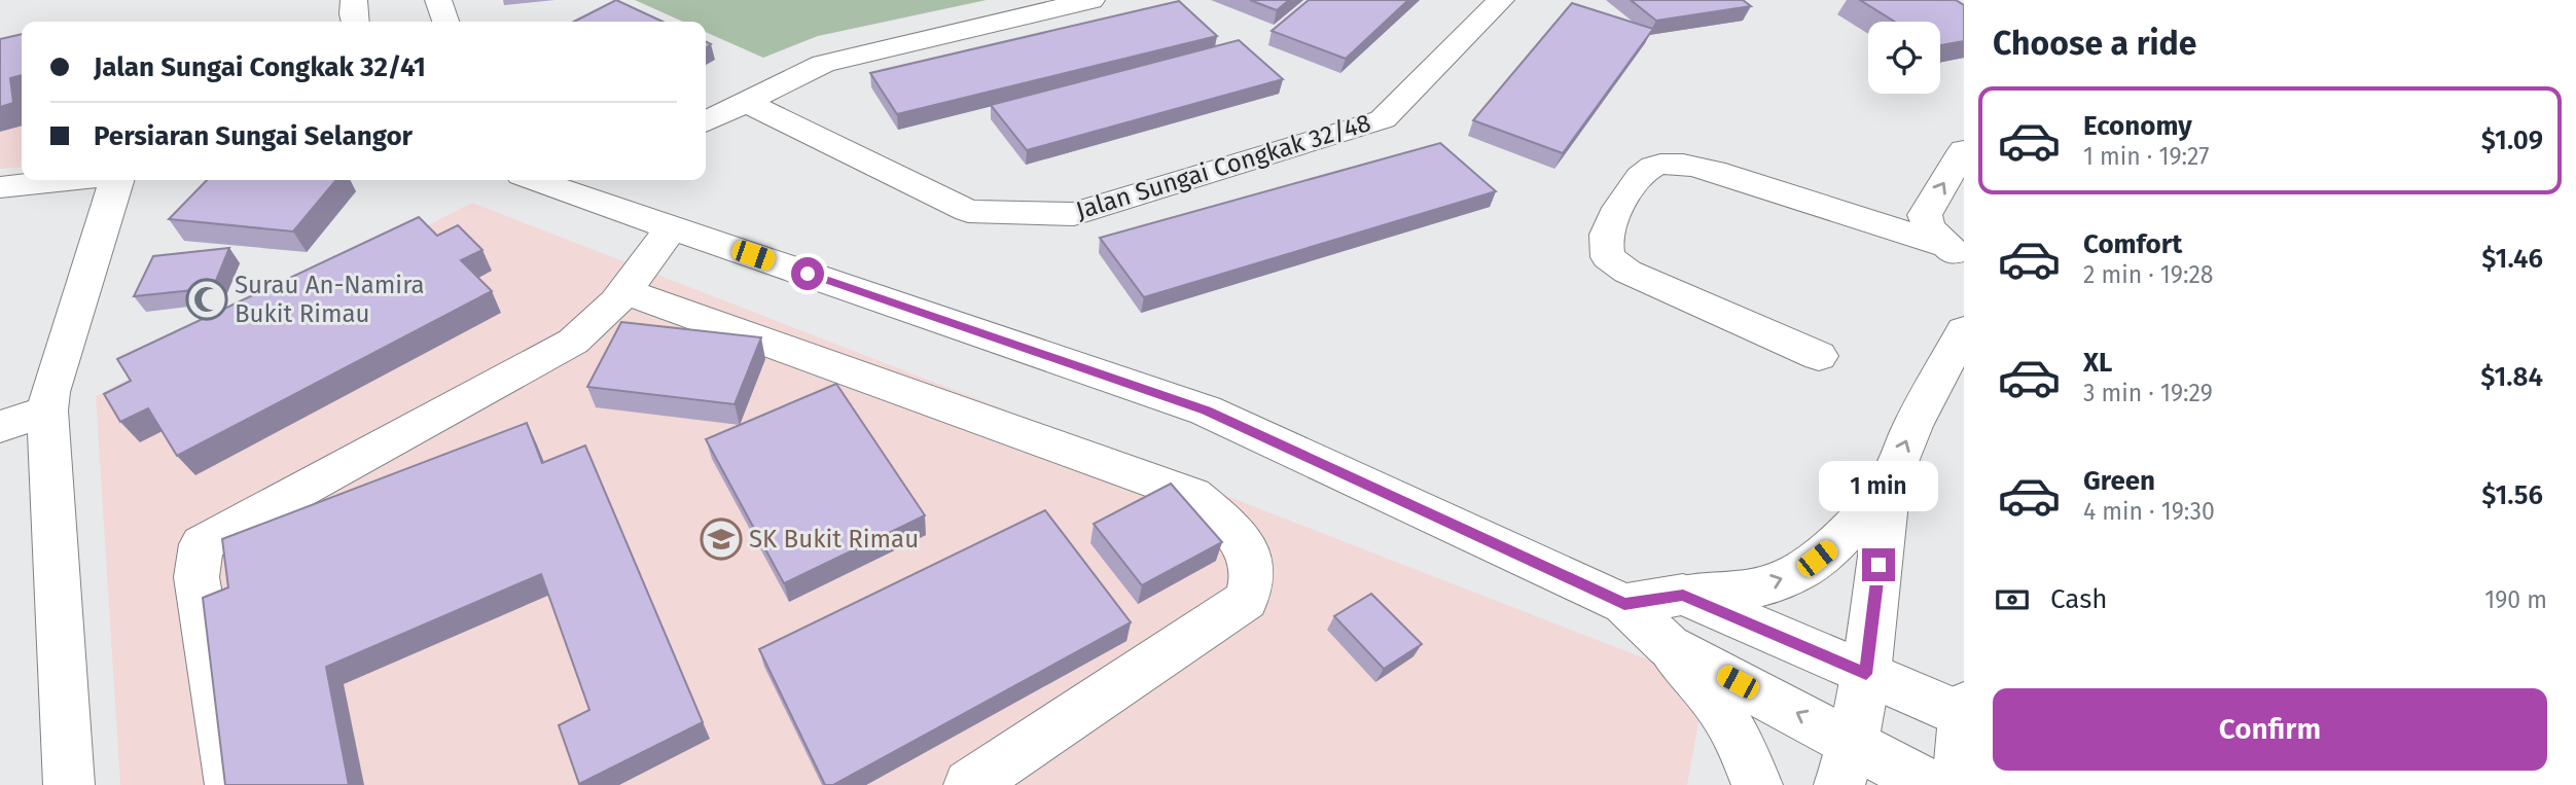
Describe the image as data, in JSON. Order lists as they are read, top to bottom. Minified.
{"streets":{"street":["Jalan Sungai Congkak 32/48"]},"places":{"mosque":["Surau An-Namira Bukit Rimau"],"school or university":["SK Bukit Rimau"]},"page":{"heading":"Choose a ride","banner":["Jalan Sungai Congkak 32/41","Persiaran Sungai Selangor"],"list":[{"name":"Economy","note":"1 min · 19:27","value":"$1.09"},{"name":"Comfort","note":"2 min · 19:28","value":"$1.46"},{"name":"XL","note":"3 min · 19:29","value":"$1.84"},{"name":"Green","note":"4 min · 19:30","value":"$1.56"}],"bubble":"1 min","pay":["Cash","190 m"],"buttons":"Confirm"}}
